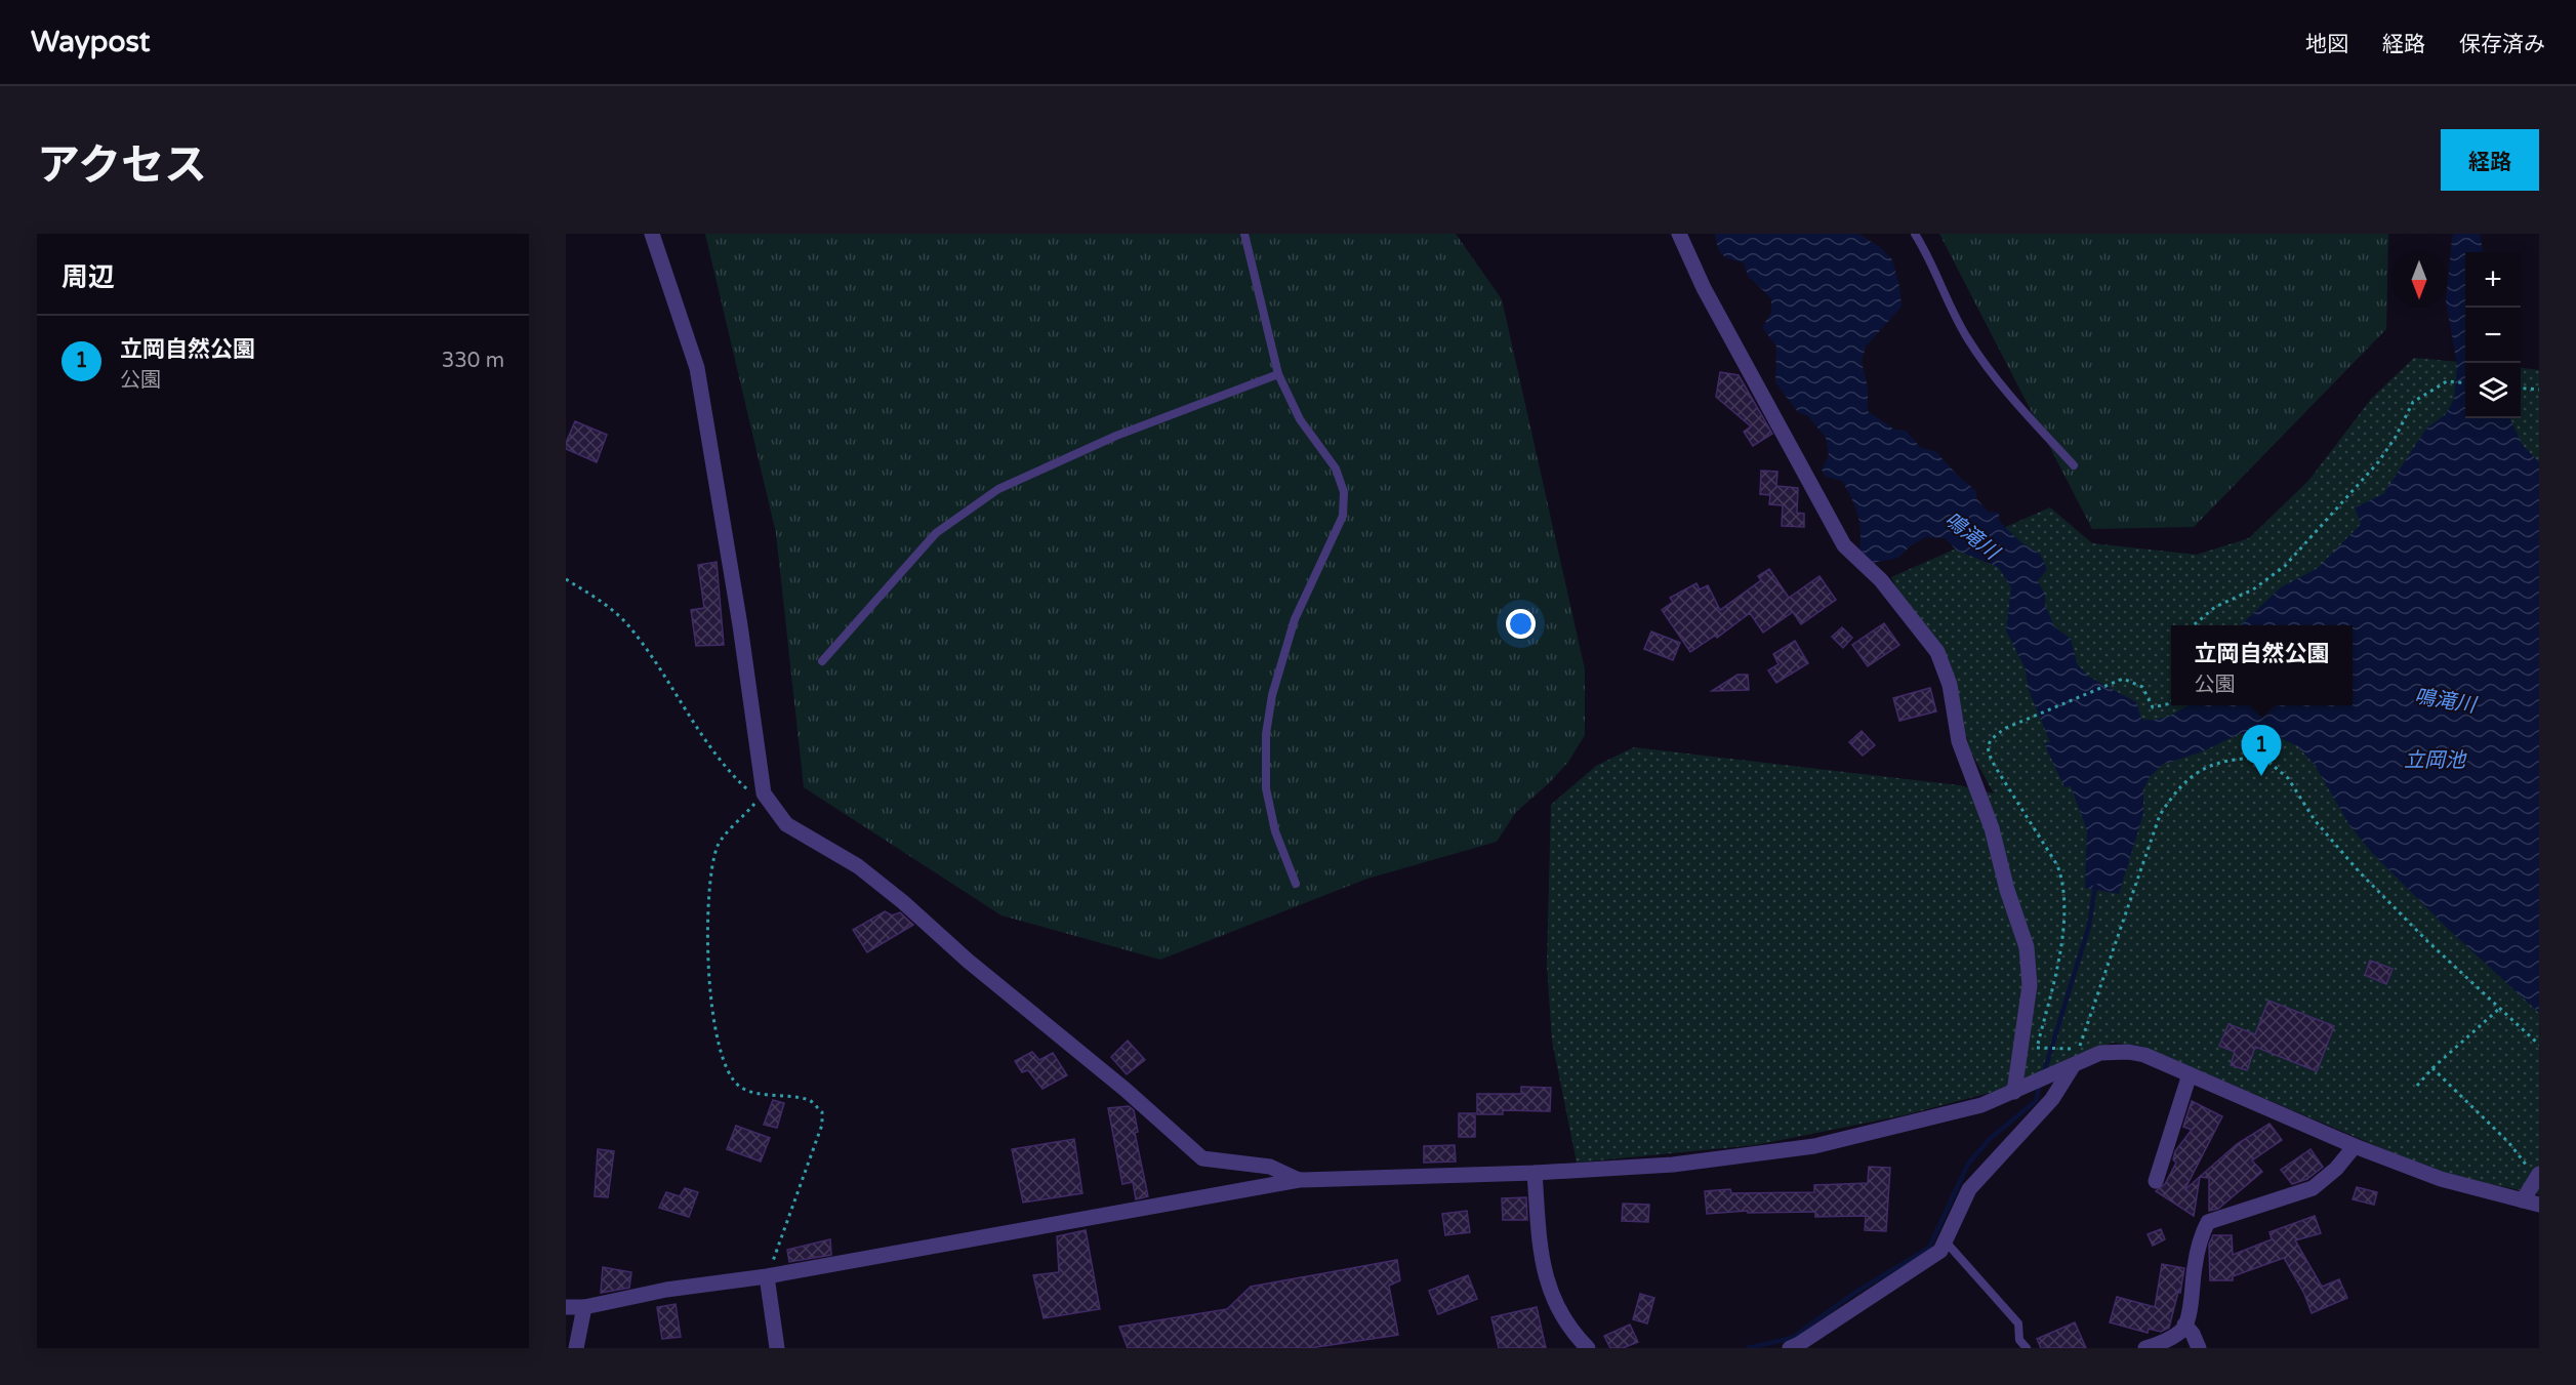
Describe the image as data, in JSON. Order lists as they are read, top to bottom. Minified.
{"water":["鳴滝川","立岡池"],"north":"bottom","page":{"header":"Waypost","nav":["地図","経路","保存済み"],"title":"アクセス","buttons":"経路","heading":"周辺","map_buttons":["+","−"],"list":[{"mark":"1","name":"立岡自然公園","note":"公園","value":"330 m"}],"popup":["立岡自然公園","公園"],"pins":"1"}}
